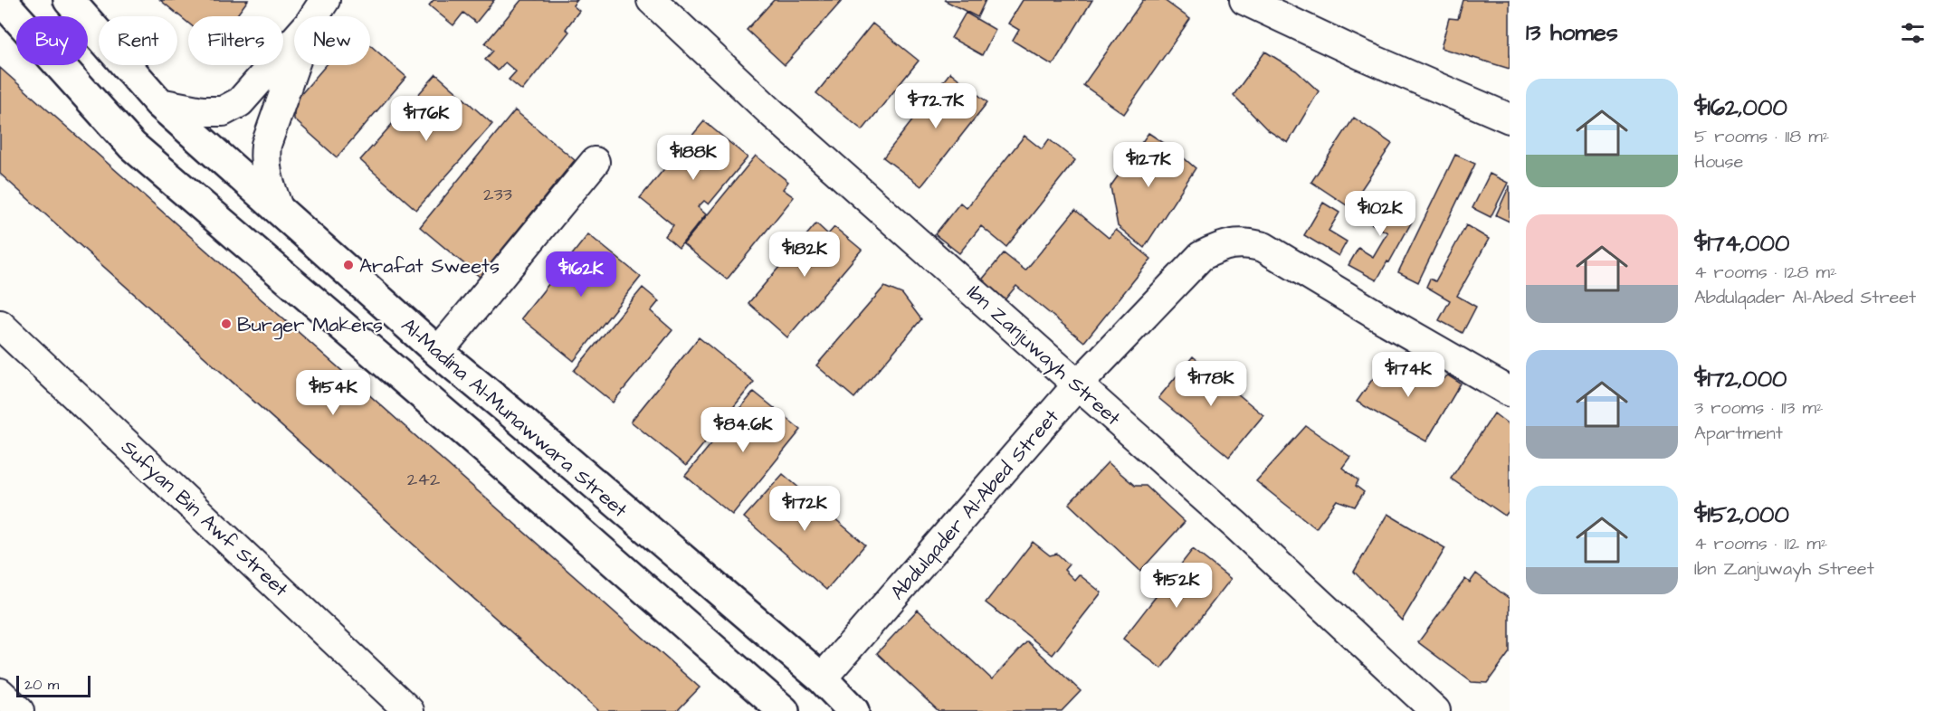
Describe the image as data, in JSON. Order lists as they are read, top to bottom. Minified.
{"streets":{"main road":["Al-Madina Al-Munawwara Street"],"street":["Ibn Zanjuwayh Street","Abdulqader Al-Abed Street","Sufyan Bin Awf Street"]},"crossings":[["Ibn Zanjuwayh Street","Abdulqader Al-Abed Street"],["Al-Madina Al-Munawwara Street","Abdulqader Al-Abed Street"]],"places":["Arafat Sweets","Burger Makers"],"house_numbers":["233","242"],"scale_bar":"20 m","page":{"heading":"13 homes","chip":["Buy","Rent","Filters","New"],"list":[{"name":"$162,000","note":"5 rooms · 118 m² · House"},{"name":"$174,000","note":"4 rooms · 128 m² · Abdulqader Al-Abed Street"},{"name":"$172,000","note":"3 rooms · 113 m² · Apartment"},{"name":"$152,000","note":"4 rooms · 112 m² · Ibn Zanjuwayh Street"}],"price":["$72.7K","$176K","$188K","$127K","$102K","$182K","$162K","$174K","$178K","$154K","$84.6K","$172K","$152K"],"scale":"20 m"}}
